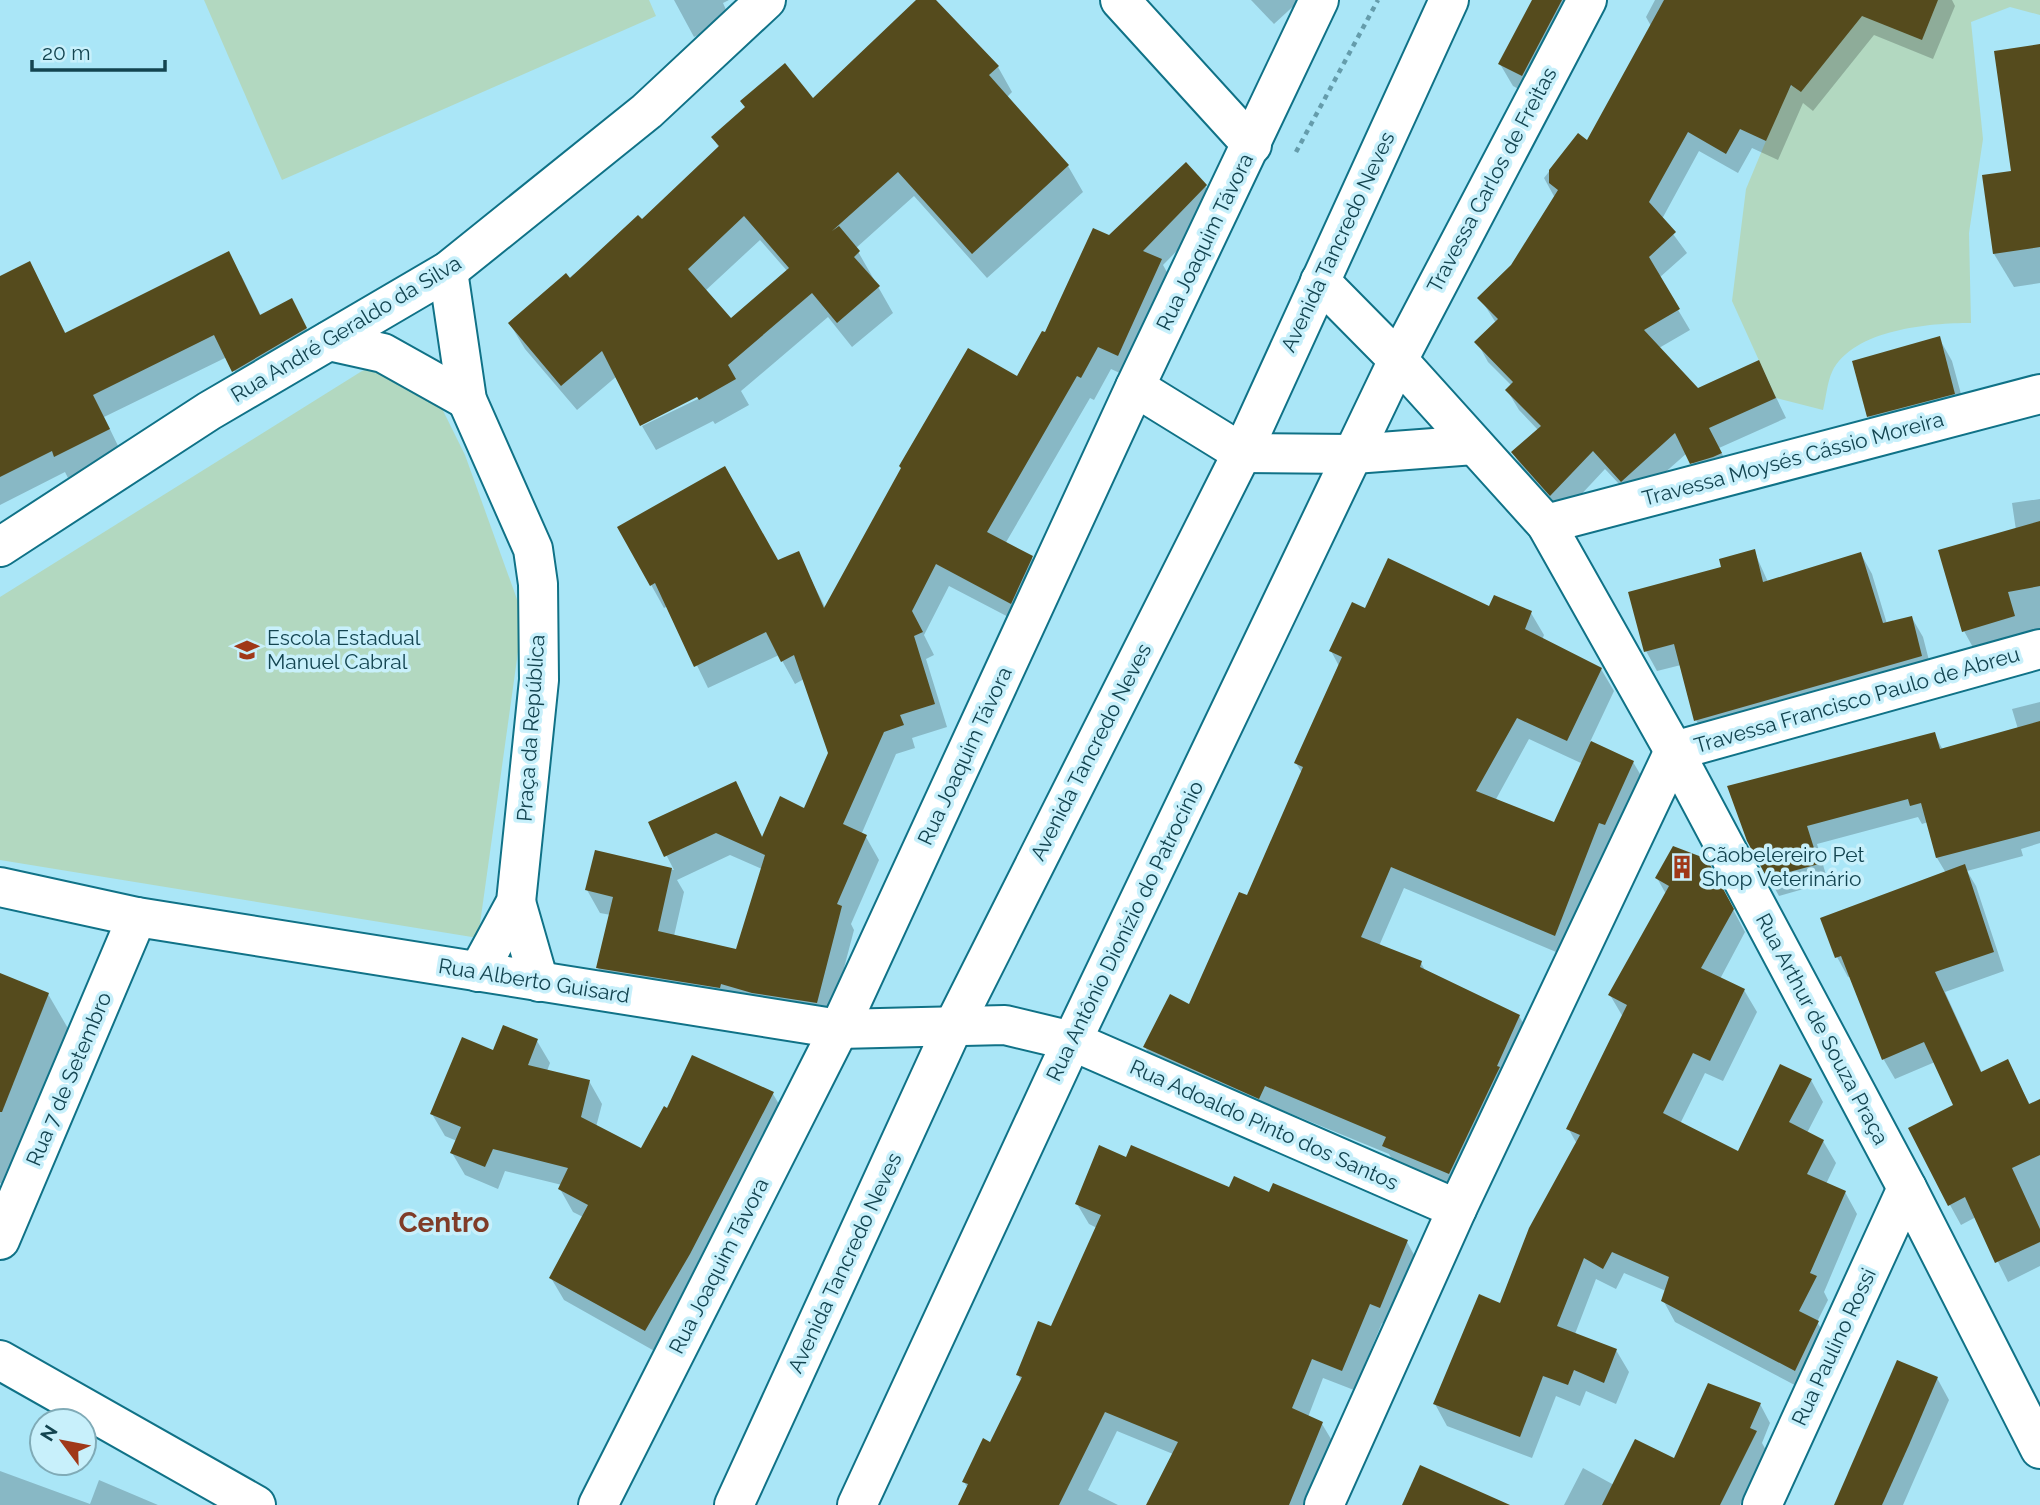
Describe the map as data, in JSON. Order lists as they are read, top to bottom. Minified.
{"streets":{"street":["Travessa Carlos de Freitas","Rua Joaquim Távora","Avenida Tancredo Neves","Rua André Geraldo da Silva","Travessa Moysés Cássio Moreira","Travessa Francisco Paulo de Abreu","Praça da República","Rua Antônio Dionízio do Patrocínio","Rua Alberto Guisard","Rua Arthur de Souza Praça","Rua 7 de Setembro","Rua Adoaldo Pinto dos Santos","Rua Paulino Rossi"]},"crossings":[["Travessa Carlos de Freitas","Rua Antônio Dionízio do Patrocínio"],["Travessa Carlos de Freitas","Rua Arthur de Souza Praça"],["Rua Joaquim Távora","Rua Alberto Guisard"],["Avenida Tancredo Neves","Rua Alberto Guisard"],["Avenida Tancredo Neves","Rua Arthur de Souza Praça"],["Rua André Geraldo da Silva","Praça da República"],["Travessa Moysés Cássio Moreira","Rua Arthur de Souza Praça"],["Travessa Francisco Paulo de Abreu","Rua Arthur de Souza Praça"],["Praça da República","Rua Alberto Guisard"],["Rua Antônio Dionízio do Patrocínio","Rua Alberto Guisard"],["Rua Antônio Dionízio do Patrocínio","Rua Arthur de Souza Praça"],["Rua Antônio Dionízio do Patrocínio","Rua Adoaldo Pinto dos Santos"],["Rua Alberto Guisard","Rua 7 de Setembro"],["Rua Alberto Guisard","Rua Adoaldo Pinto dos Santos"],["Rua Arthur de Souza Praça","Rua Paulino Rossi"]],"districts":["Centro"],"places":{"school or university":["Escola Estadual Manuel Cabral"],"building":["Cãobelereiro Pet Shop Veterinário"]},"scale_bar":"20 m","north":"top left"}
